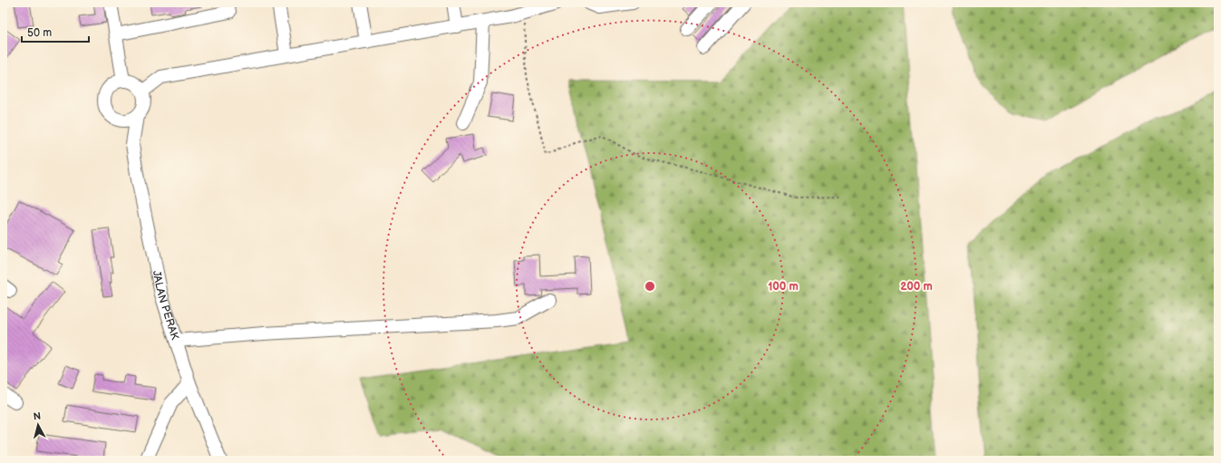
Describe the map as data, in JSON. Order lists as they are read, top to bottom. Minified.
{"streets":{"street":["JALAN PERAK"]},"scale_bar":"50 m","north":"top","rings":["100 m","200 m"]}
